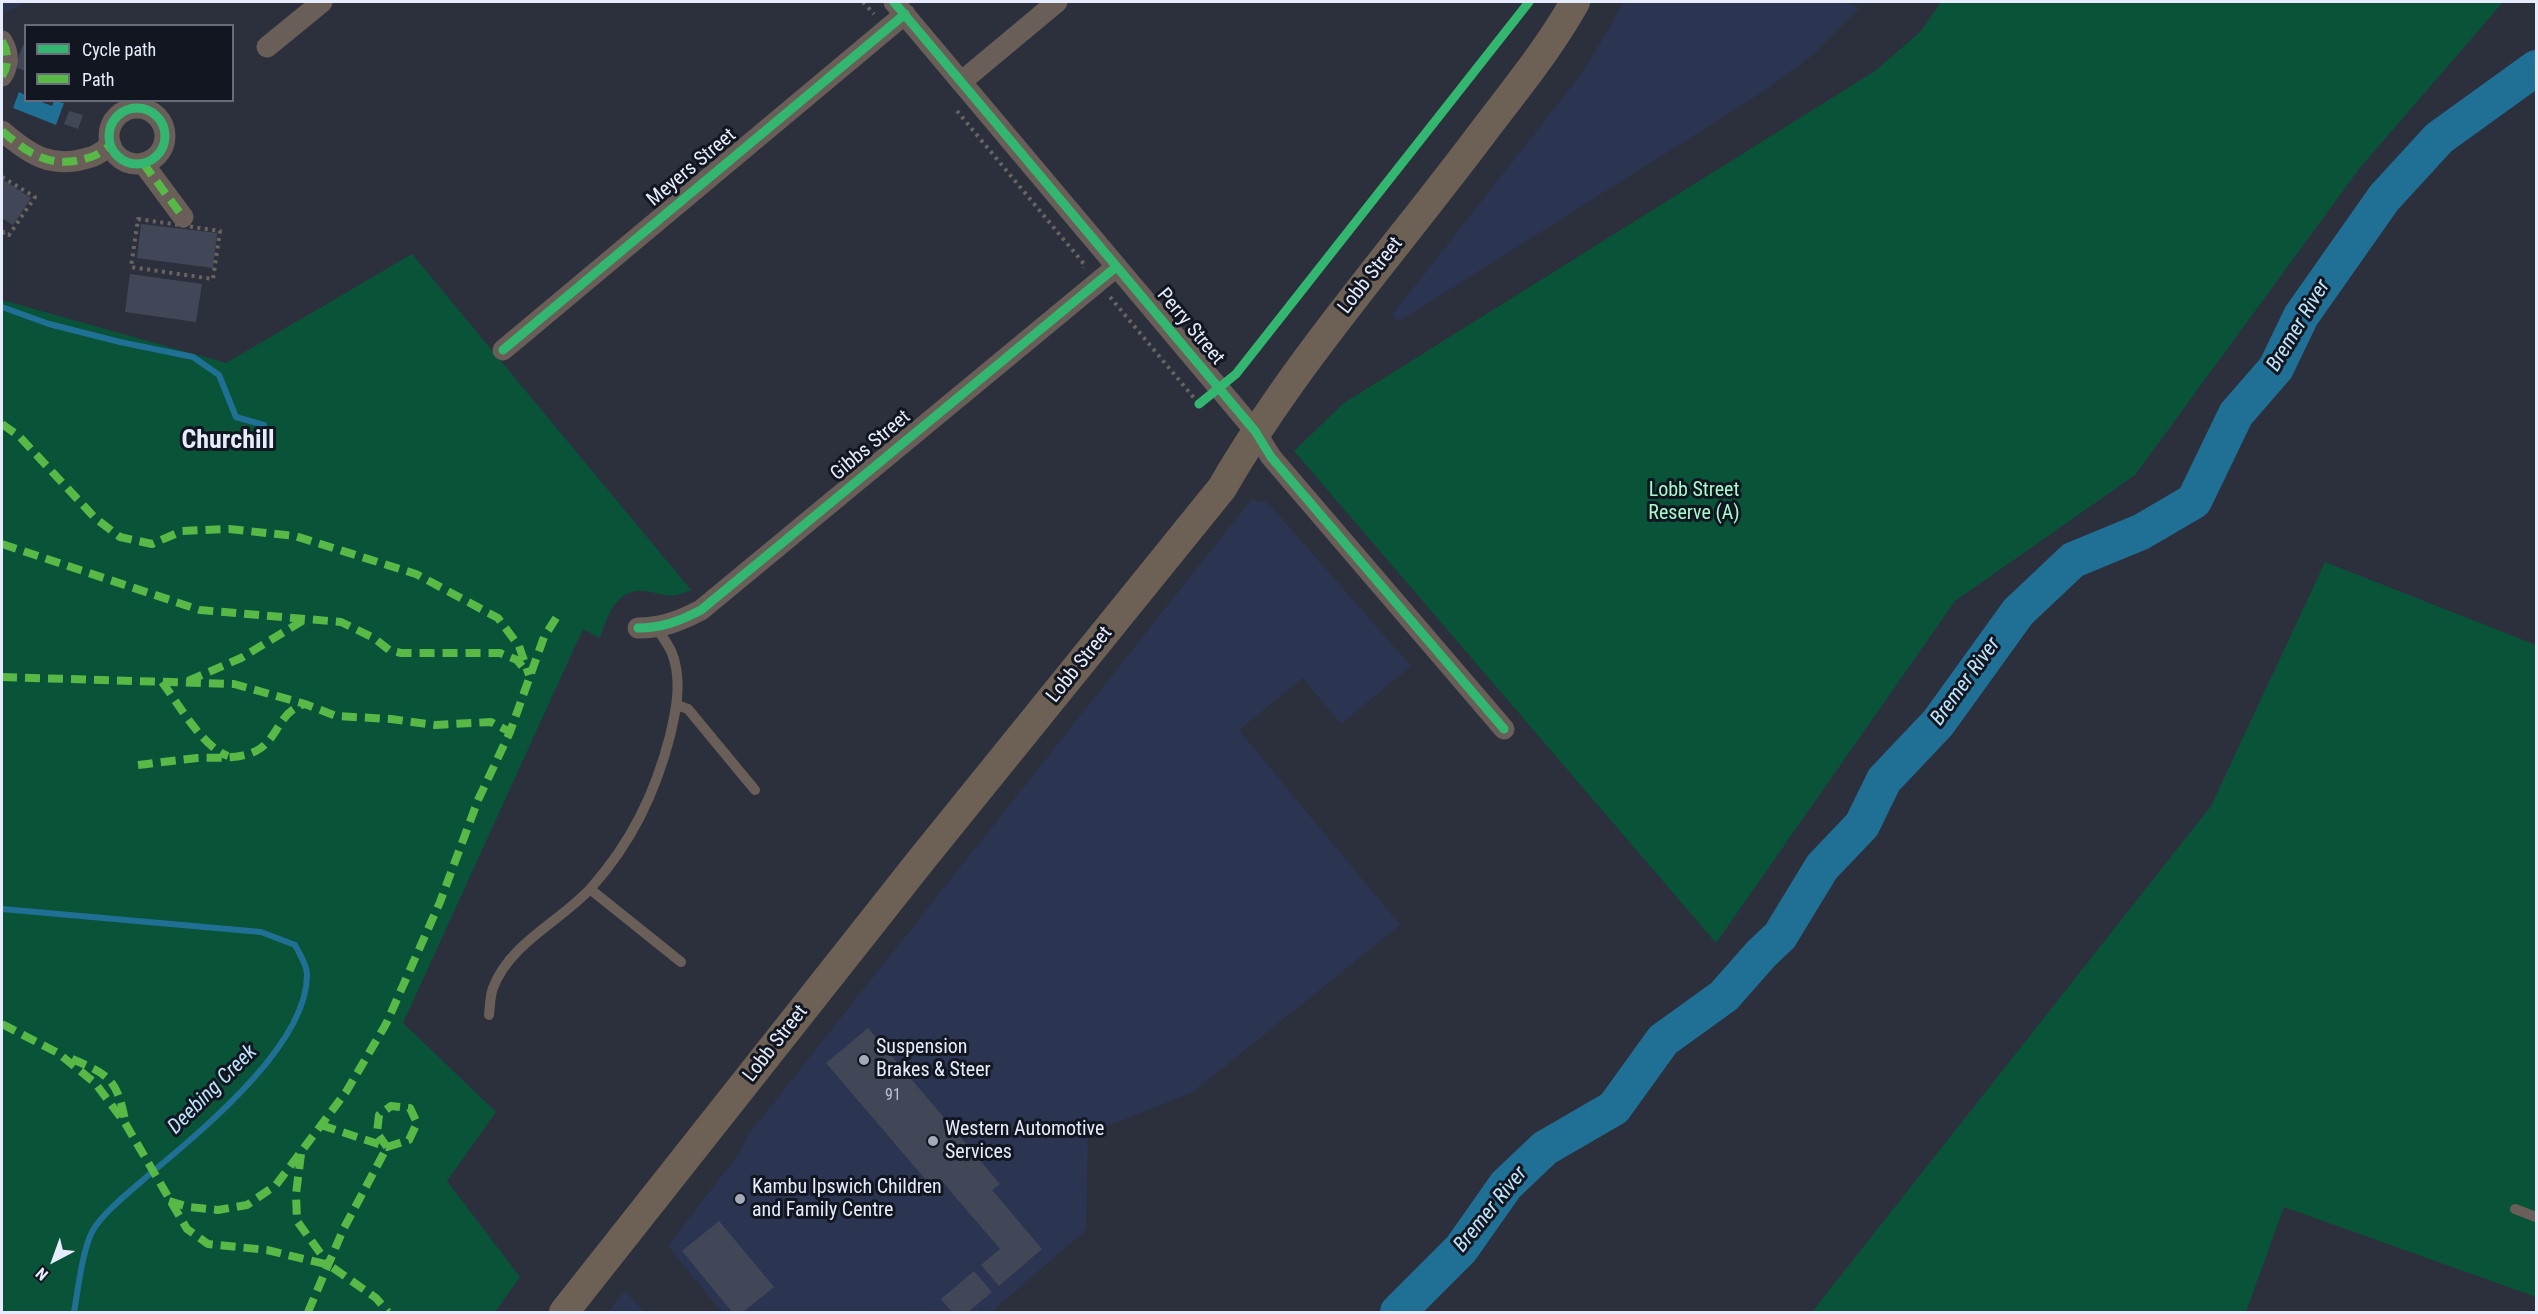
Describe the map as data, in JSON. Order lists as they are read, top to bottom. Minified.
{"streets":{"main road":["Lobb Street"],"street":["Meyers Street","Perry Street","Gibbs Street"]},"crossings":[["Meyers Street","Perry Street"],["Lobb Street","Perry Street"],["Perry Street","Gibbs Street"]],"districts":["Churchill"],"water":["Bremer River","Deebing Creek"],"parks":["Lobb Street Reserve (A)"],"places":["Suspension Brakes & Steer","Western Automotive Services","Kambu Ipswich Children and Family Centre"],"house_numbers":["91"],"legend":["Cycle path","Path"],"north":"bottom left"}
